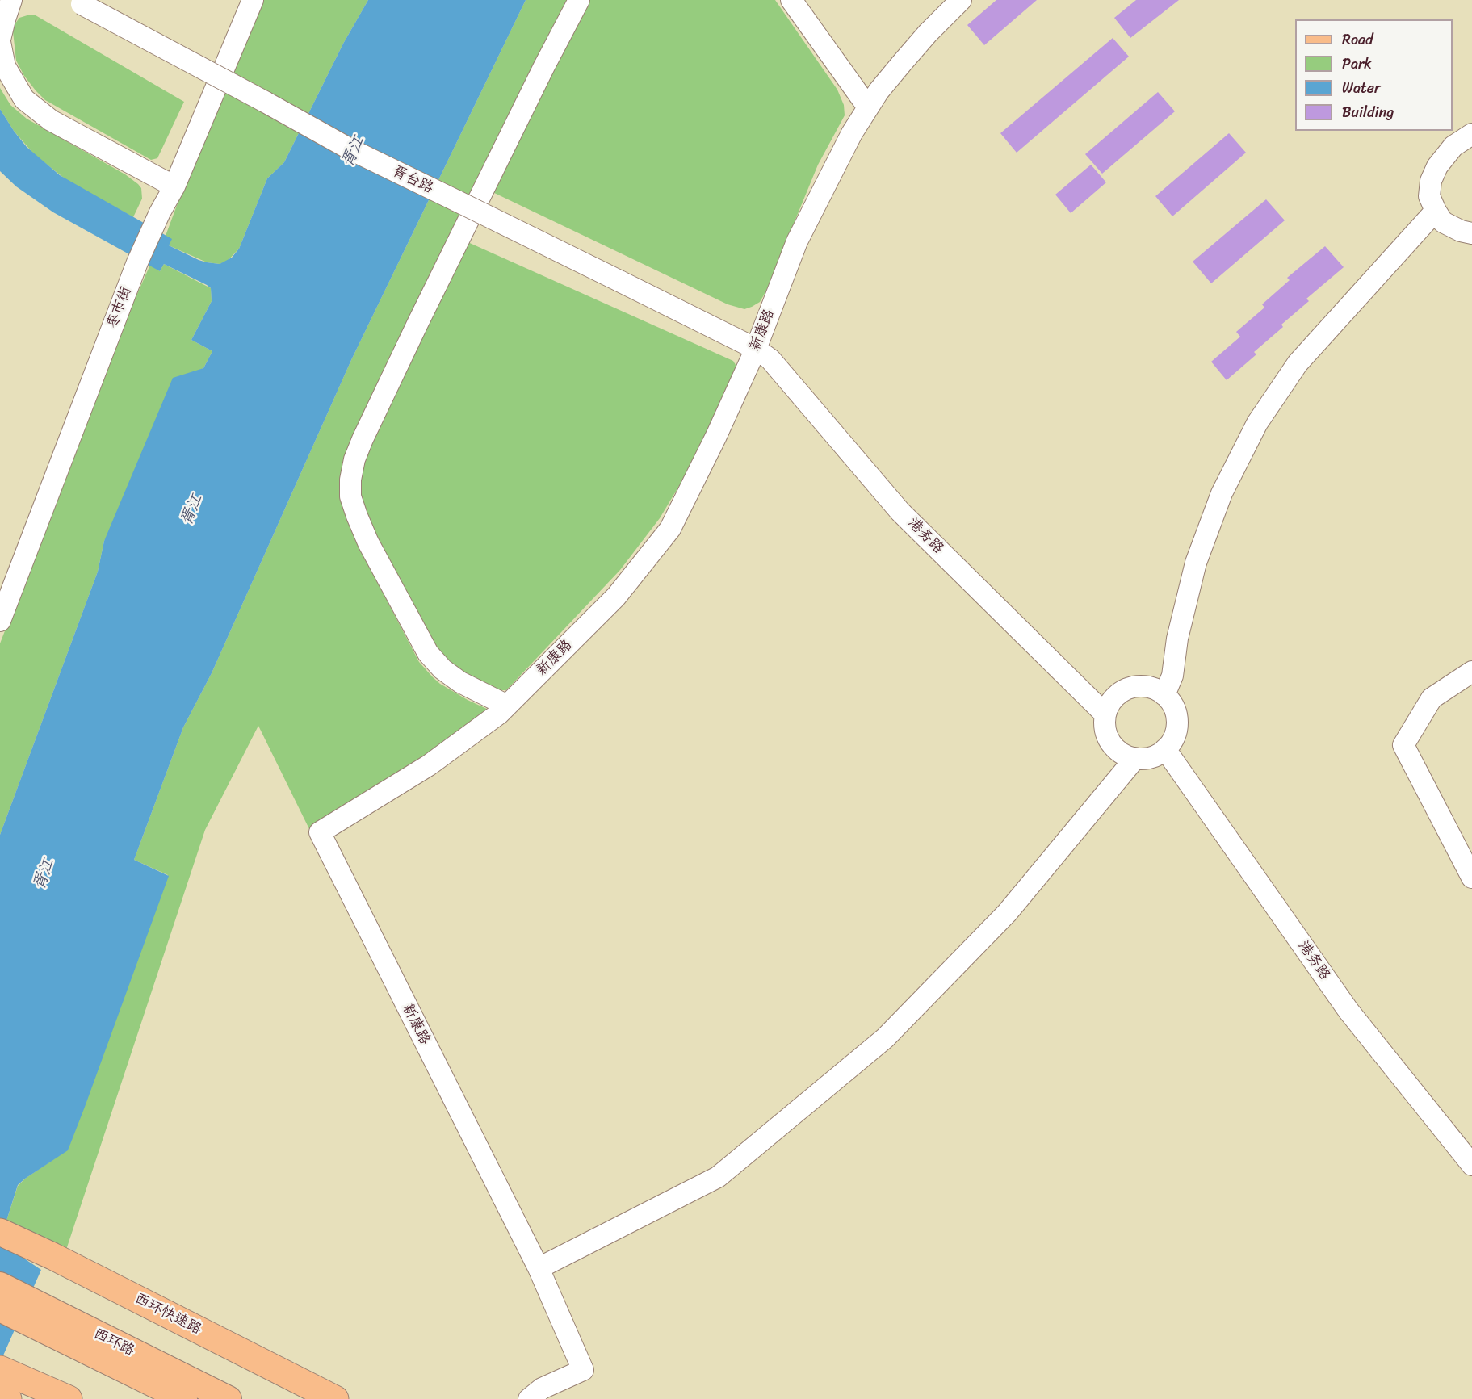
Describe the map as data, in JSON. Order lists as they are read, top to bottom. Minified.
{"streets":{"highway":["西环快速路"],"main road":["西环路"],"street":["胥台路","枣市街","新康路","港务路"]},"crossings":[["胥台路","新康路"],["胥台路","港务路"],["新康路","港务路"]],"water":["胥江"],"legend":["Road","Park","Water","Building"]}
